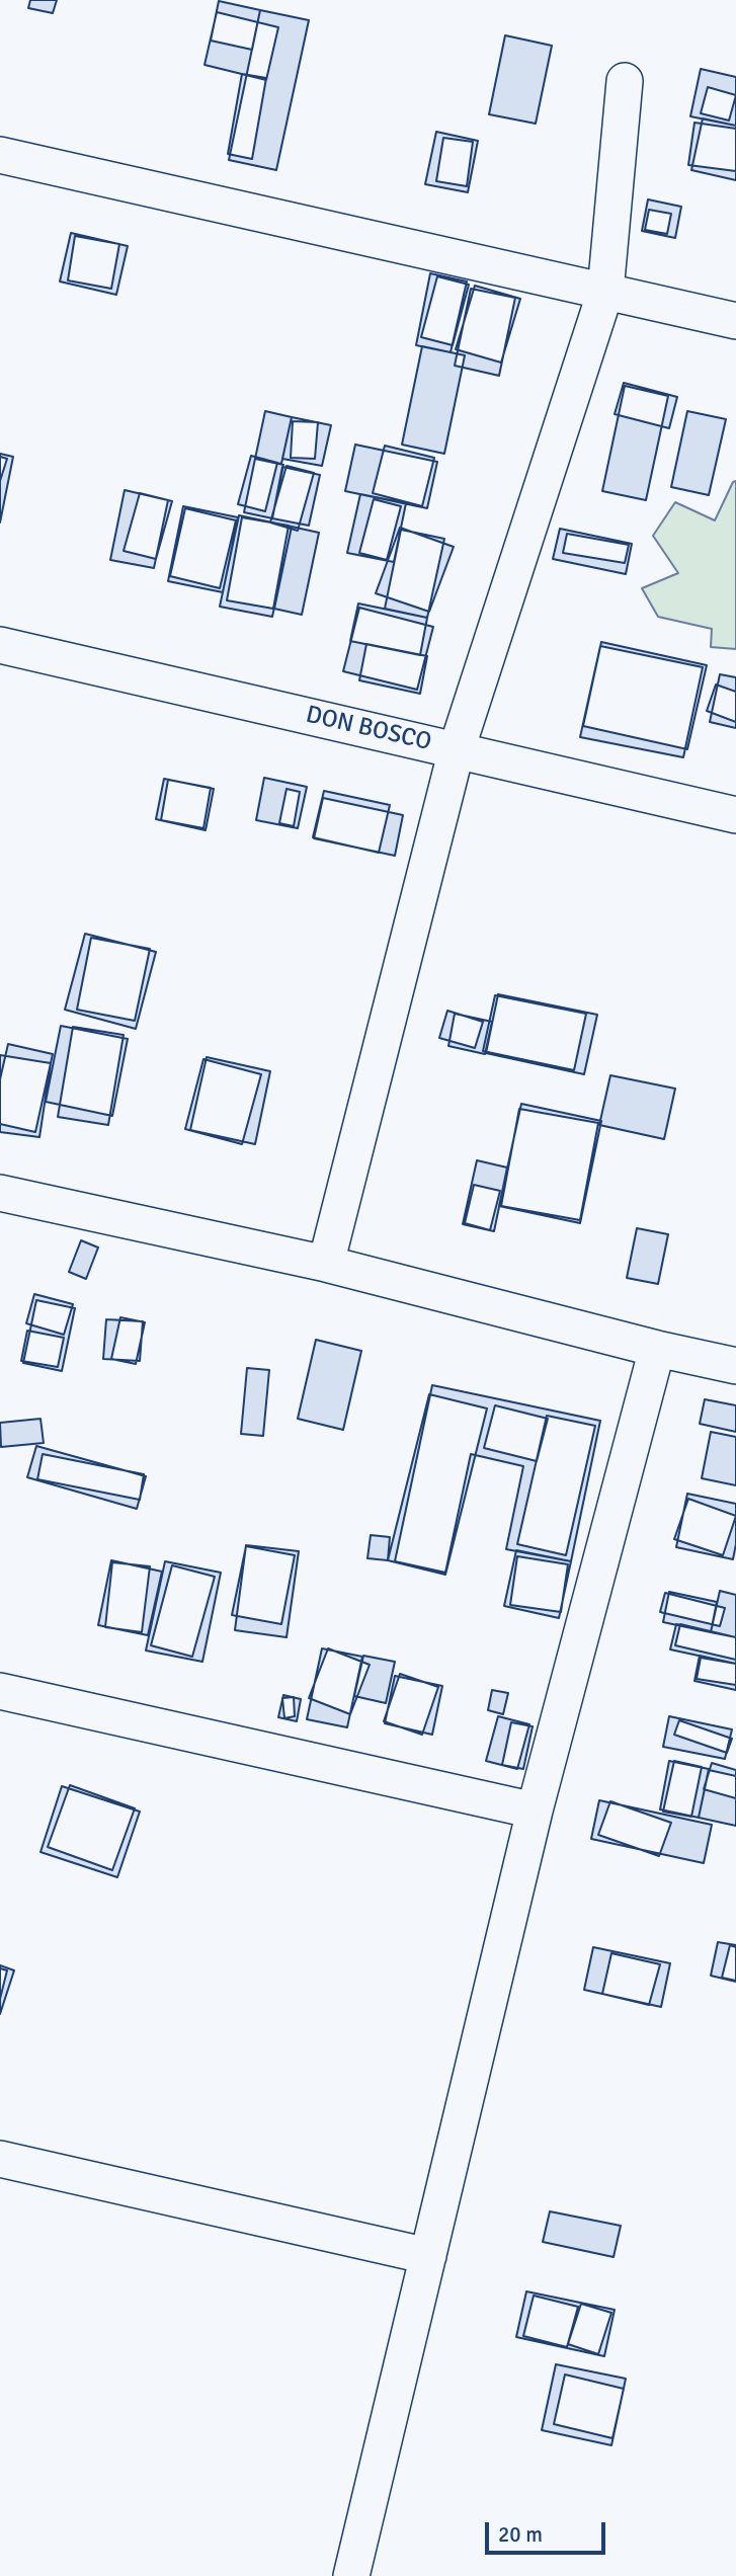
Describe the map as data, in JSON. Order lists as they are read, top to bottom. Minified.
{"streets":{"street":["DON BOSCO"]},"scale_bar":"20 m"}
